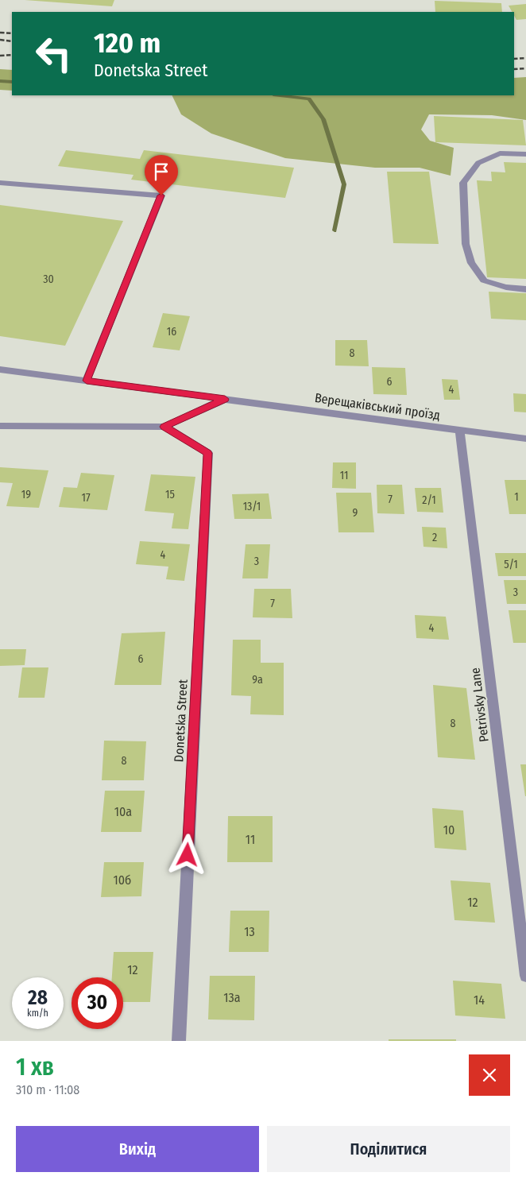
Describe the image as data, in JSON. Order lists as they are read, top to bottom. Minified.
{"streets":{"street":["Верещаківський проїзд","Petrivsky Lane","Donetska Street"]},"crossings":[["Верещаківський проїзд","Petrivsky Lane"]],"house_numbers":["30","16","8","6","4","11","19","15","1","17","7","2/1","13/1","9","2","4","3","5/1","3","7","4","6","9а","8","8","10а","10","11","10б","12","13","12","13а","14"],"page":{"turn":["120 m","Donetska Street"],"speed":"28 km/h","limit":"30","heading":["1 хв","310 m · 11:08"],"buttons":["Вихід","Поділитися"]}}
